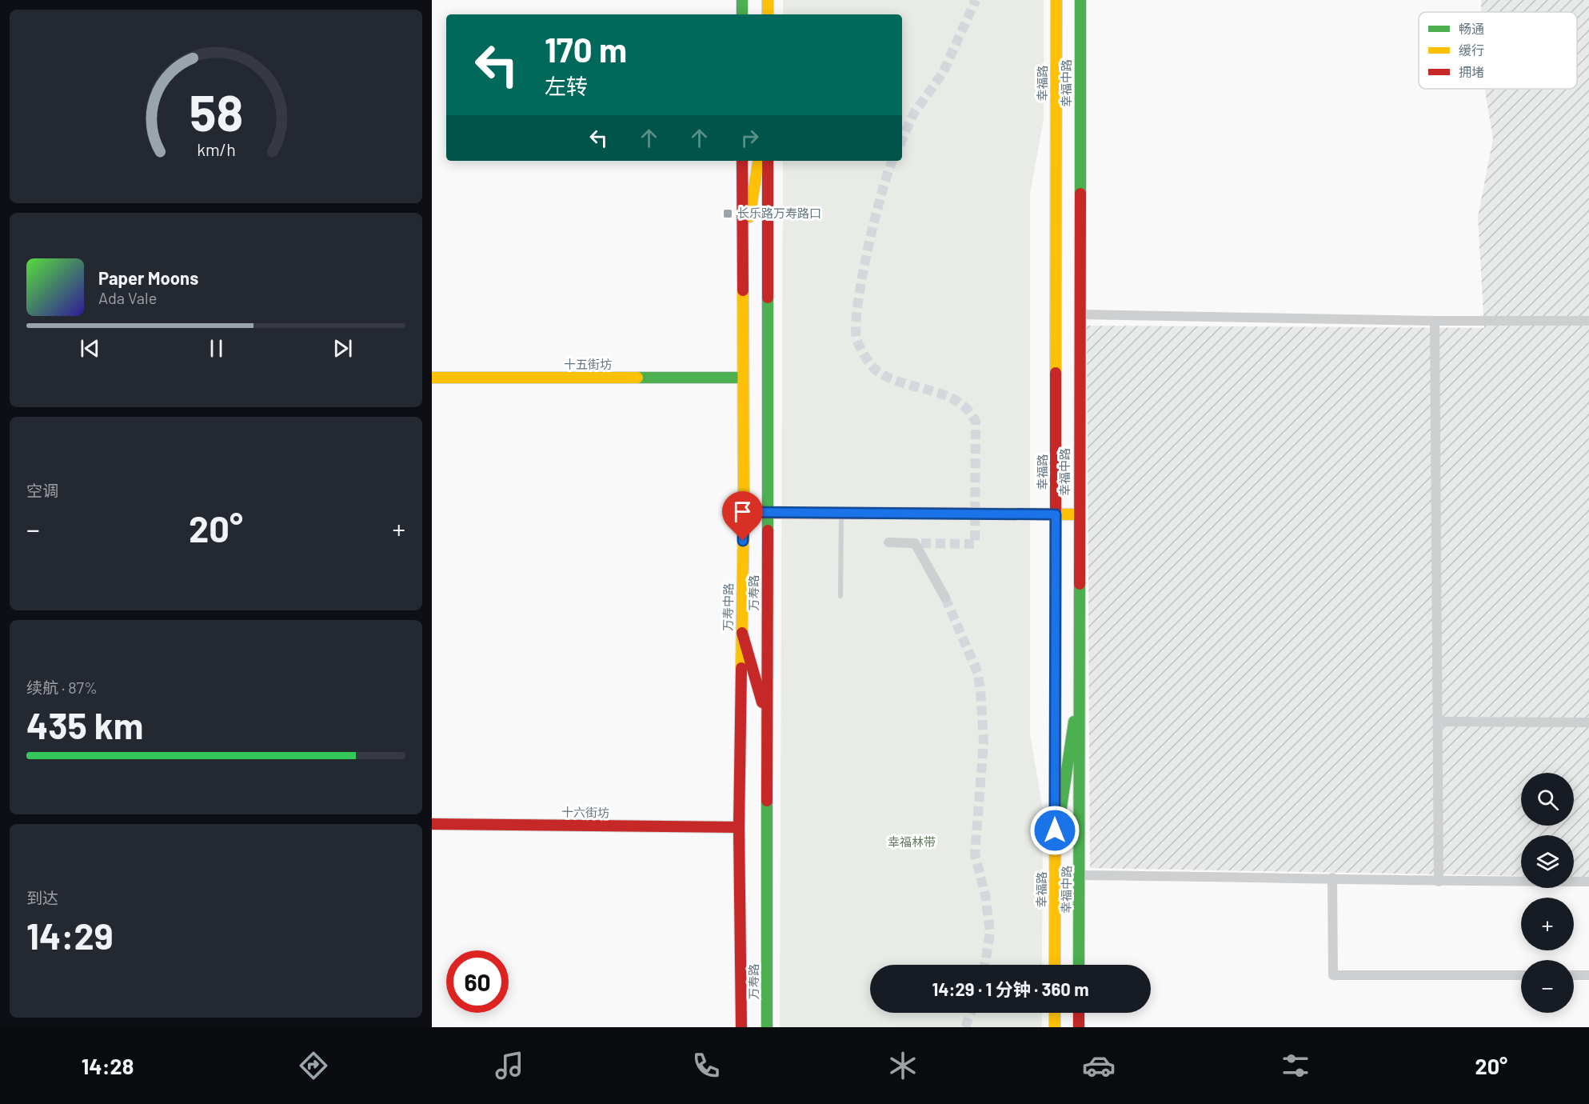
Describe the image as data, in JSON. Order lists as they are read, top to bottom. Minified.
{"streets":{"main road":["幸福路","幸福中路","十五街坊","万寿路","万寿中路","十六街坊"]},"crossings":[["十五街坊","万寿中路"],["万寿中路","十六街坊"]],"parks":["幸福林带"],"places":{"transit":["长乐路万寿路口"]},"legend":["畅通","缓行","拥堵"],"page":{"turn":["170 m","左转"],"song":["Paper Moons","Ada Vale"],"tile":["空调",["续航 · 87%","435 km"],["到达","14:29"]],"heat":["−","20°","+"],"map_buttons":["+","−"],"limit":"60","trip":"14:29 · 1 分钟 · 360 m","tabs":["14:28","20°"],"gauge":["58","km/h"]}}
